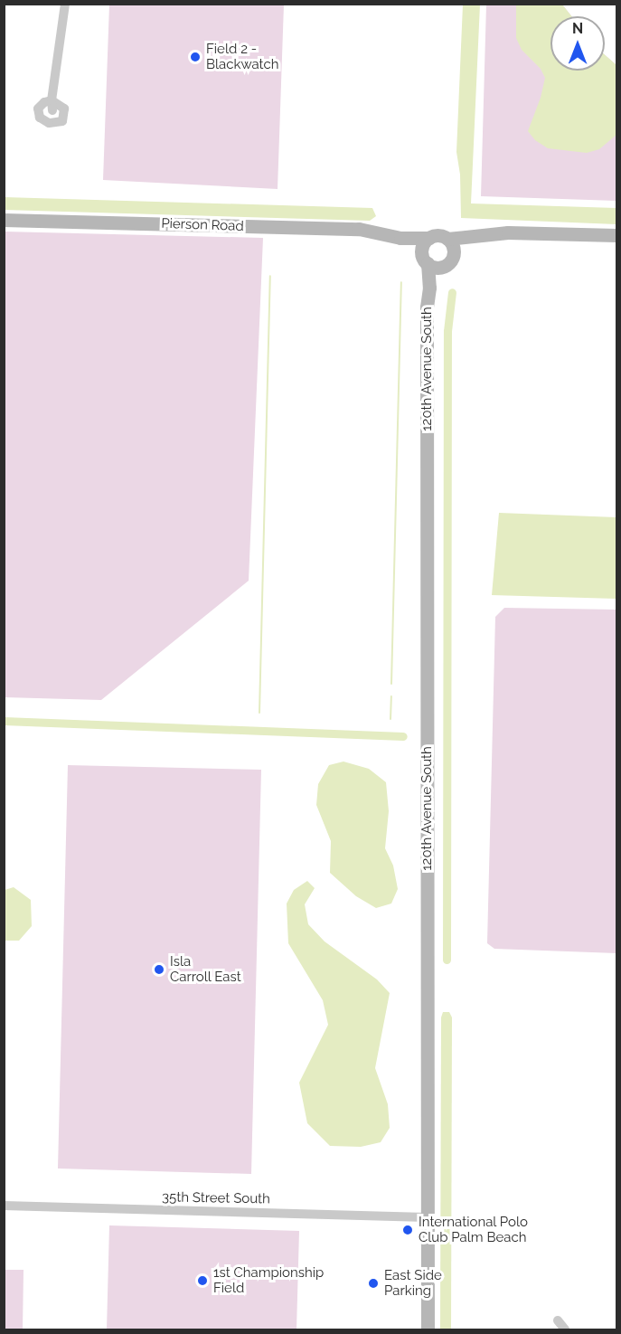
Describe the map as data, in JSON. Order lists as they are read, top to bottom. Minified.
{"streets":{"street":["Pierson Road","120th Avenue South","35th Street South"]},"crossings":[["Pierson Road","120th Avenue South"],["120th Avenue South","35th Street South"]],"places":["Field 2 - Blackwatch","Isla Carroll East","International Polo Club Palm Beach","1st Championship Field","East Side Parking"],"north":"top"}
